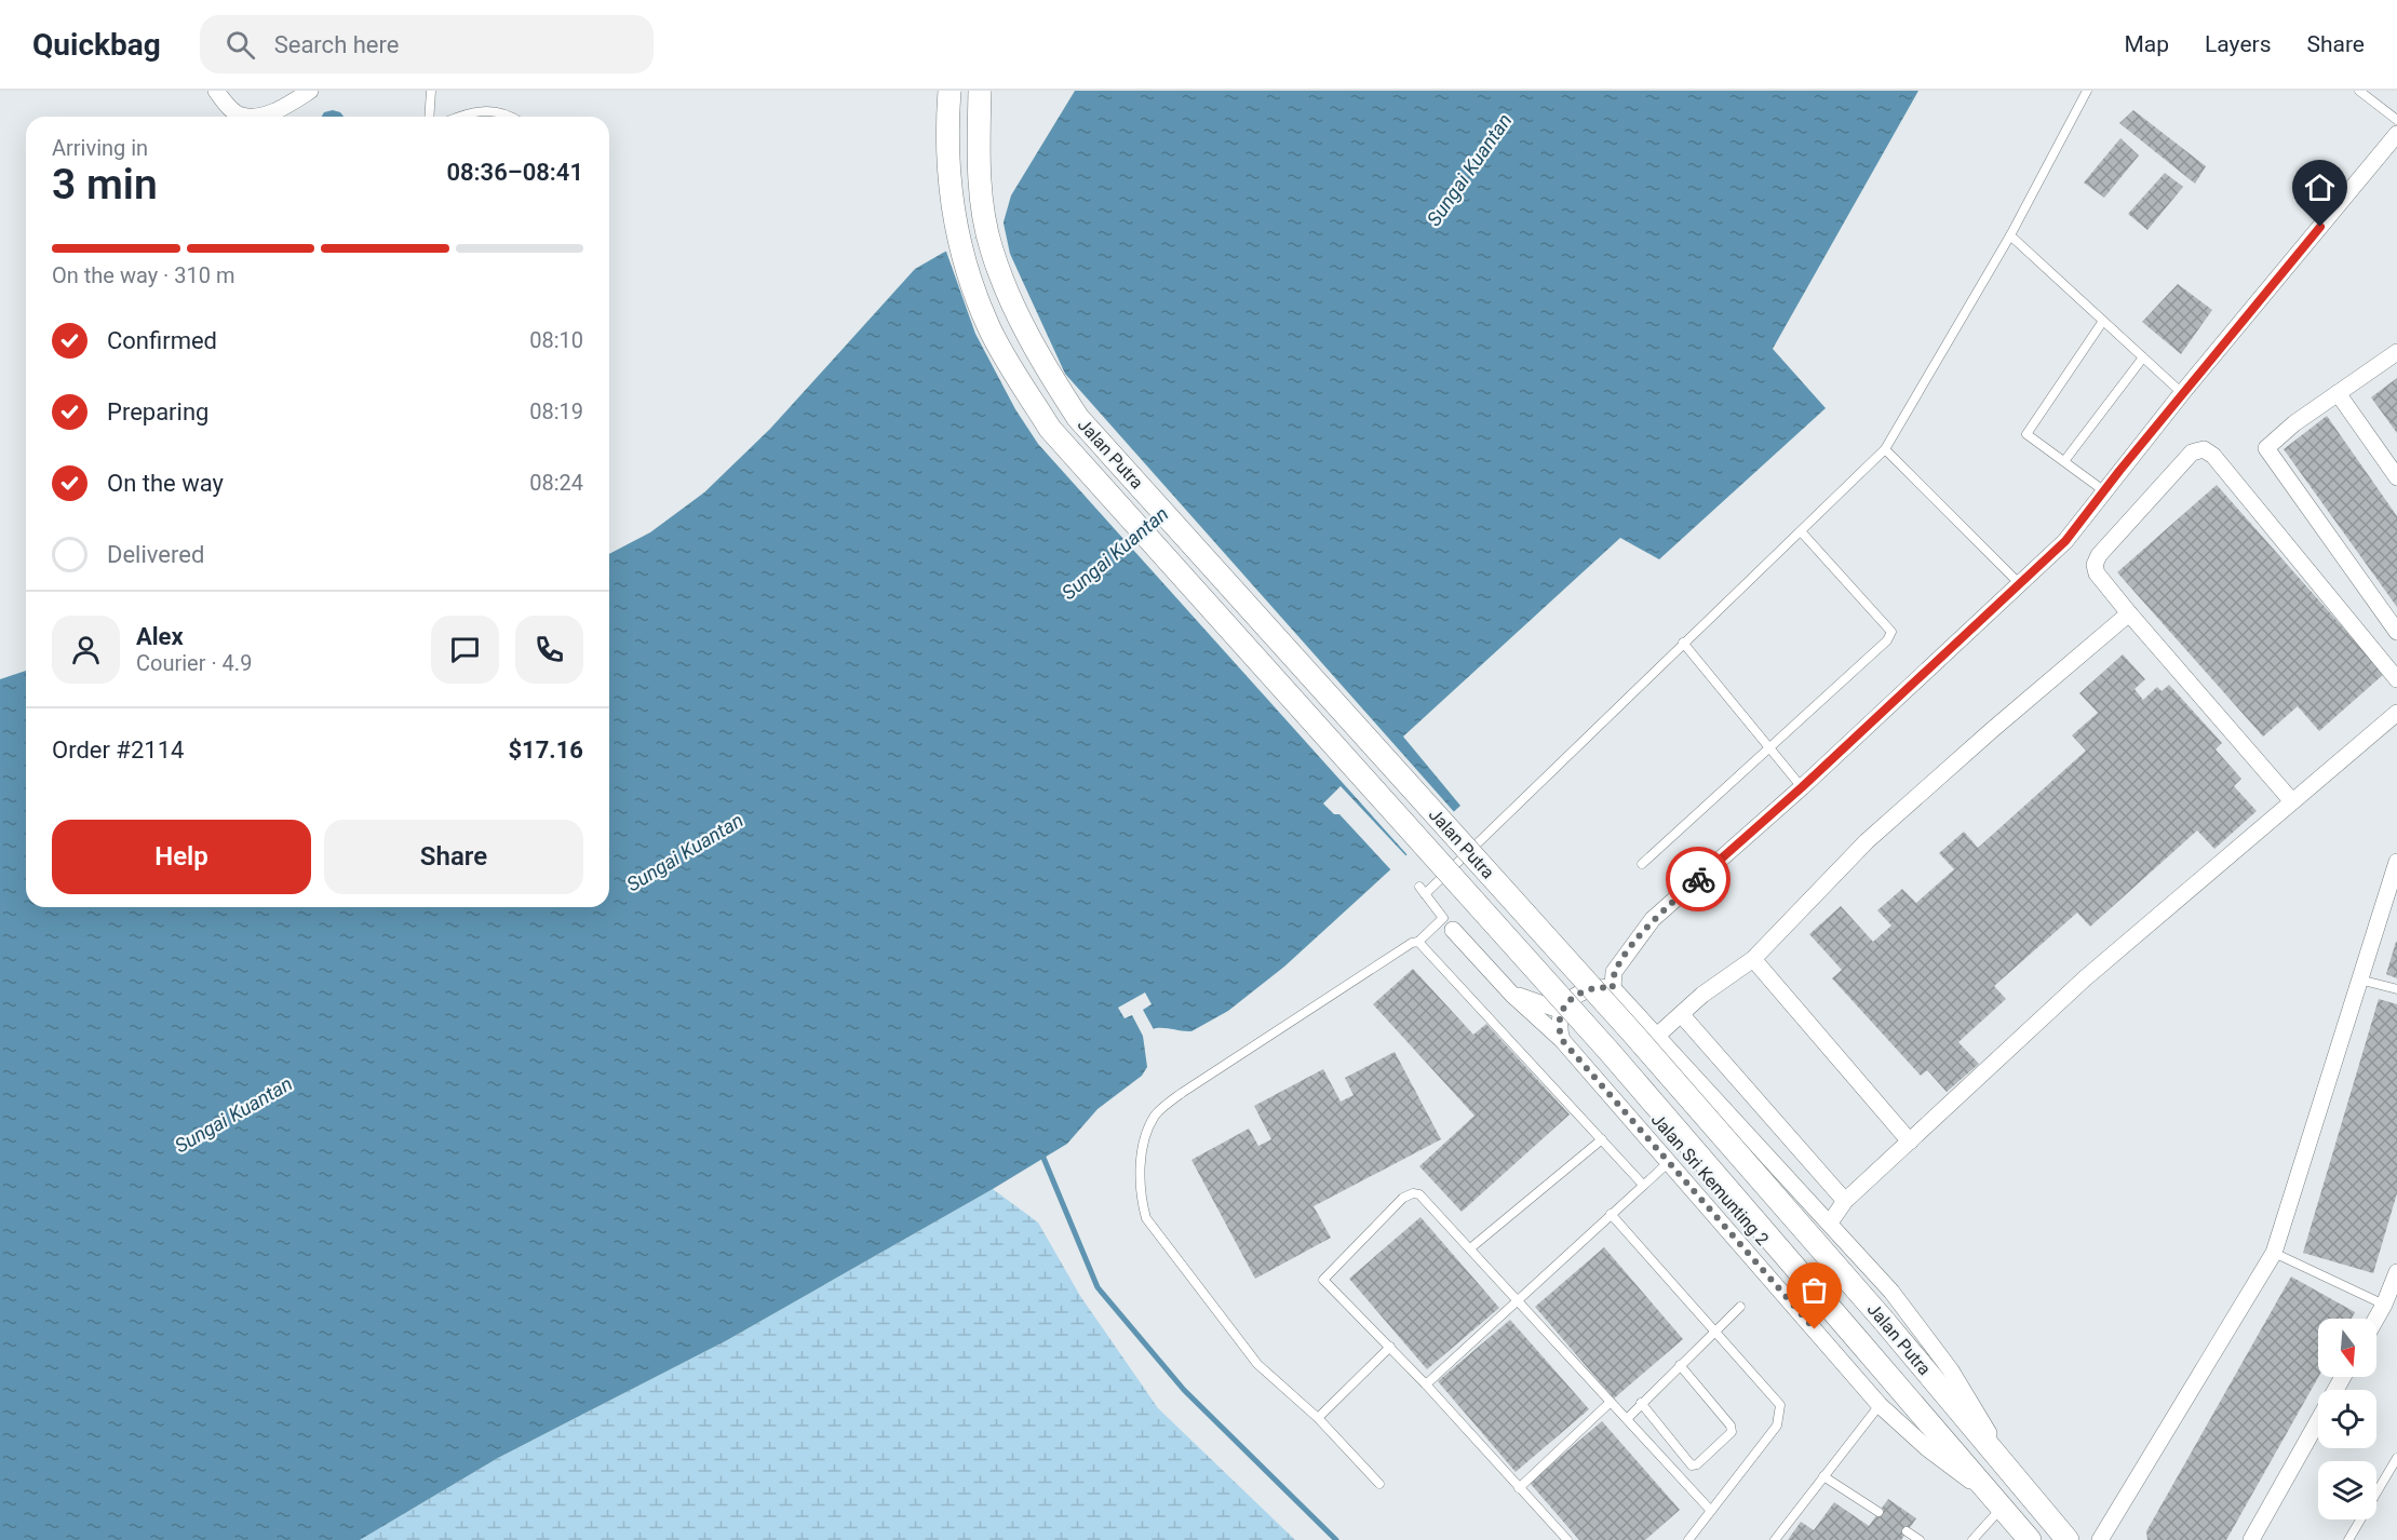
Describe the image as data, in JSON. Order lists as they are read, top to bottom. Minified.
{"streets":{"main road":["Jalan Putra"],"street":["Jalan Sri Kemunting 2"]},"crossings":[["Jalan Putra","Jalan Sri Kemunting 2"]],"water":["Sungai Kuantan"],"north":"bottom","page":{"header":"Quickbag","search":"Search here","nav":["Map","Layers","Share"],"heading":["3 min","Arriving in","08:36–08:41"],"panel":["Alex","Courier · 4.9","Order #2114","$17.16"],"bar":"On the way · 310 m","list":[["Confirmed","08:10"],["Preparing","08:19"],["On the way","08:24"],"Delivered"],"buttons":["Help","Share"]}}
